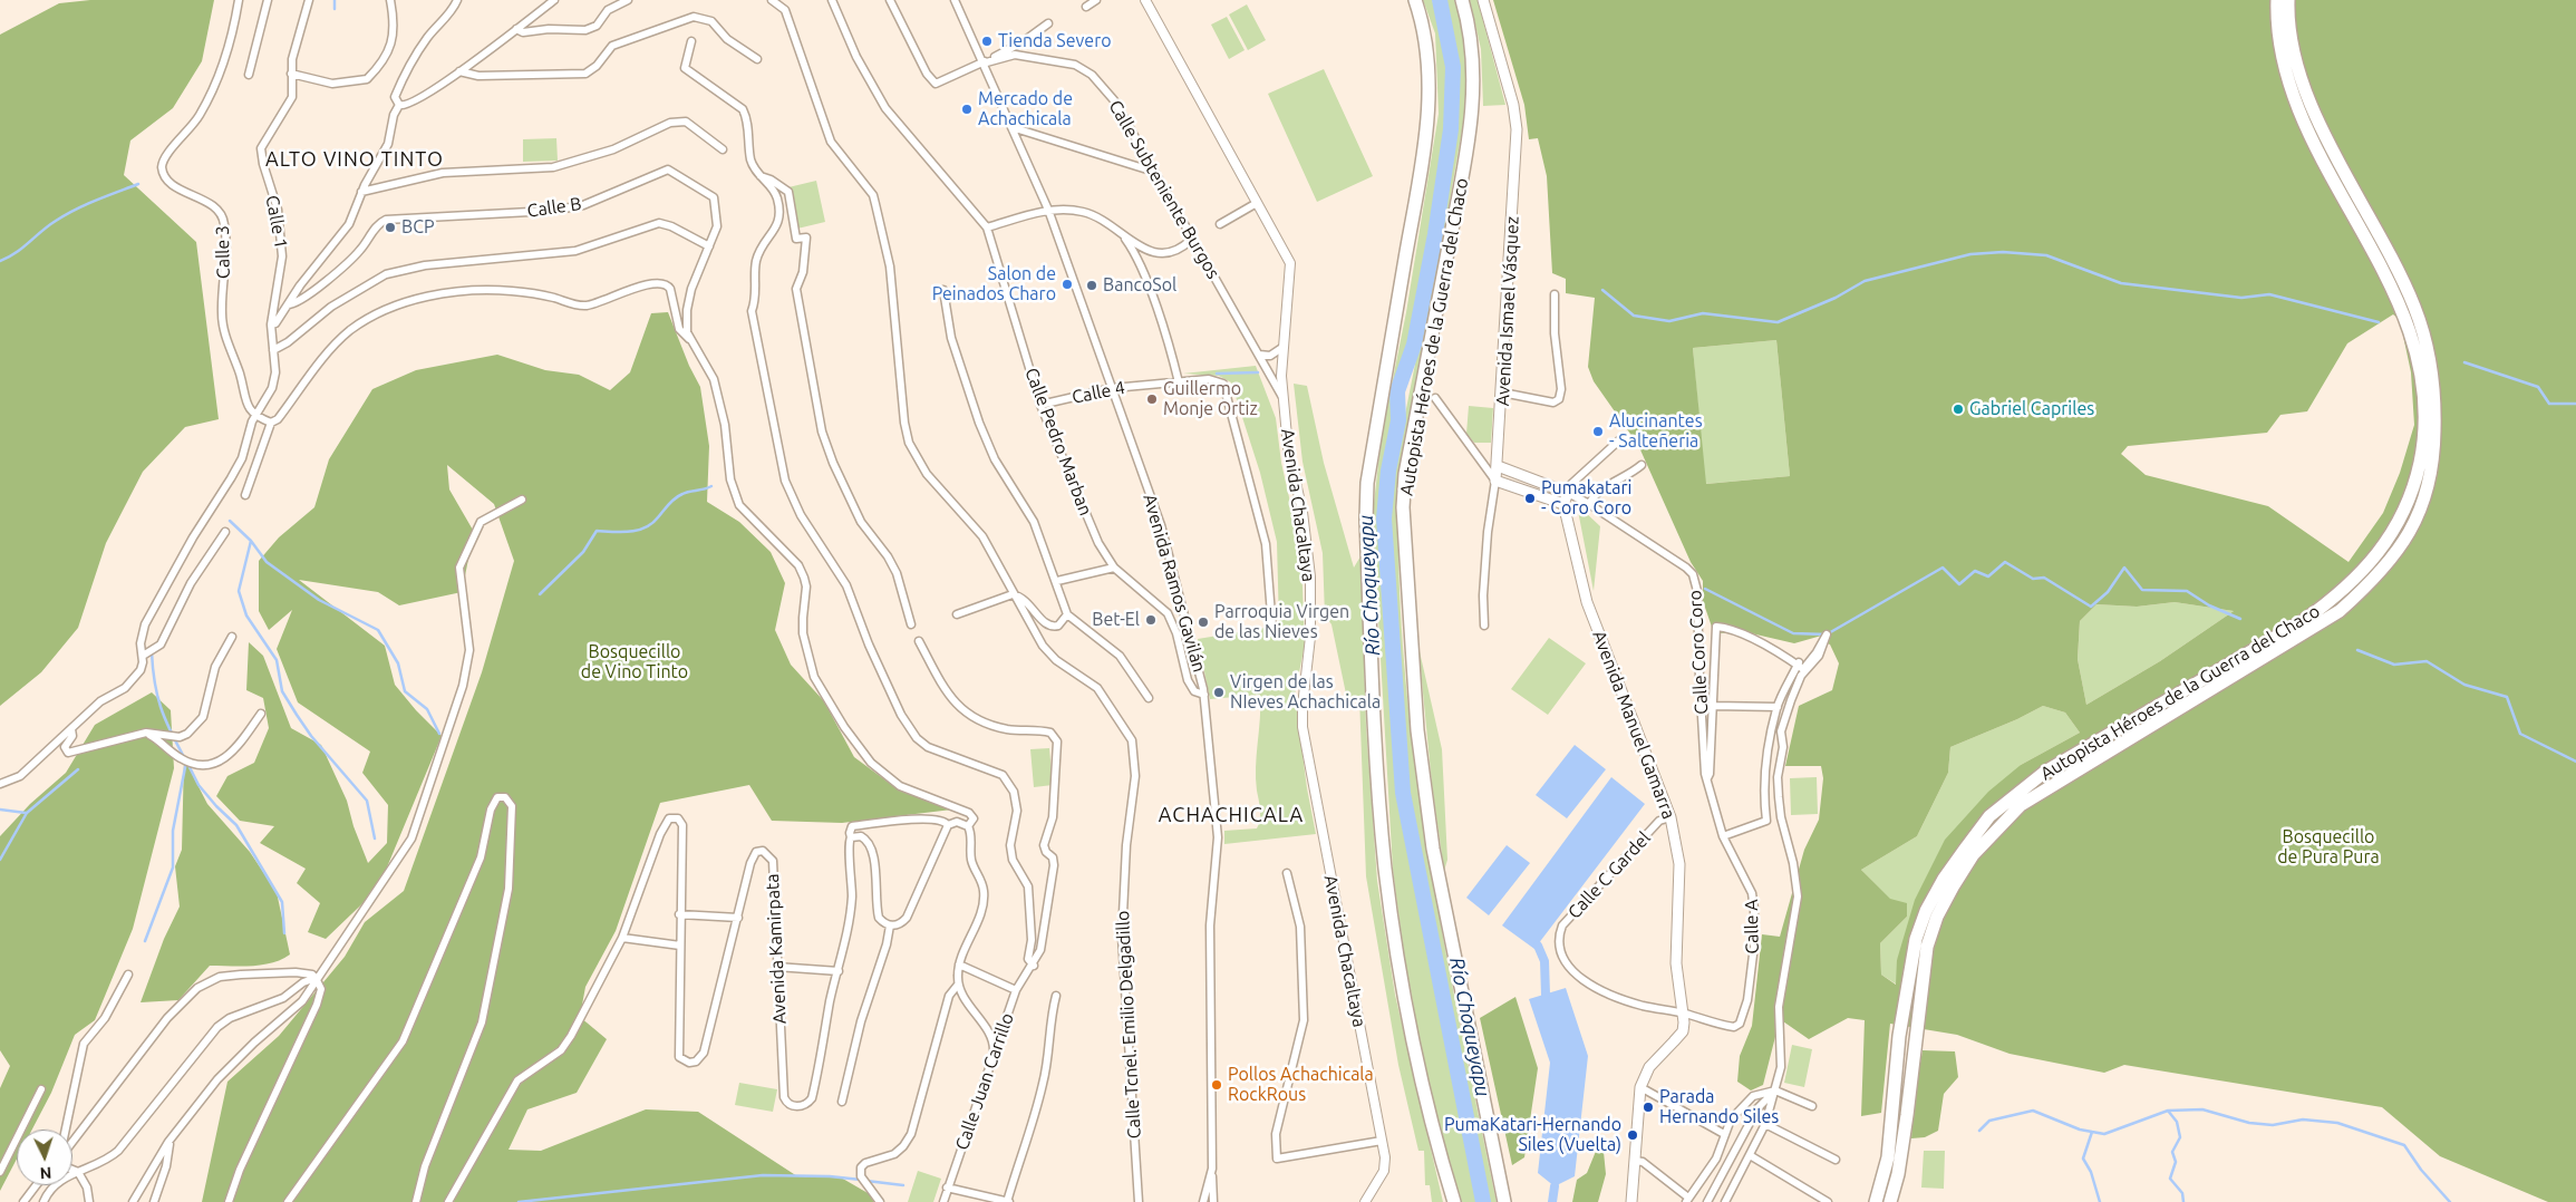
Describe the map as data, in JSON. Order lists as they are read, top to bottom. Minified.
{"streets":{"highway":["Autopista Héroes de la Guerra del Chaco"],"main road":["Avenida Ismael Vásquez","Calle Coro Coro","Avenida Manuel Gamarra"],"street":["Calle Subteniente Burgos","Calle B","Calle 1","Calle 3","Calle 4","Calle Pedro Marban","Avenida Chacaltaya","Avenida Ramos Gavilán","Calle C Gardel","Calle A","Avenida Kamirpata","Calle Tcnel. Emilio Delgadillo","Calle Juan Carrillo"]},"crossings":[["Calle Subteniente Burgos","Avenida Chacaltaya"],["Calle Subteniente Burgos","Avenida Ramos Gavilán"],["Calle 1","Calle 3"],["Avenida Ismael Vásquez","Calle Coro Coro"],["Calle 4","Calle Pedro Marban"],["Calle 4","Avenida Ramos Gavilán"],["Calle Pedro Marban","Avenida Ramos Gavilán"],["Calle Coro Coro","Calle A"],["Avenida Manuel Gamarra","Calle C Gardel"],["Avenida Manuel Gamarra","Calle A"],["Calle C Gardel","Calle A"]],"districts":["ALTO VINO TINTO","ACHACHICALA"],"water":["Río Choqueyapu"],"parks":["Bosquecillo de Vino Tinto","Bosquecillo de Pura Pura"],"places":["Tienda Severo","Mercado de Achachicala","BCP","Salon de Peinados Charo","BancoSol","Guillermo Monje Ortiz","Gabriel Capriles","Alucinantes - Salteñeria","Pumakatari - Coro Coro","Bet-El","Parroquia Virgen de las Nieves","Virgen de las NIeves Achachicala","Pollos Achachicala RockRous","Parada Hernando Siles","PumaKatari-Hernando Siles (Vuelta)"],"north":"bottom"}
